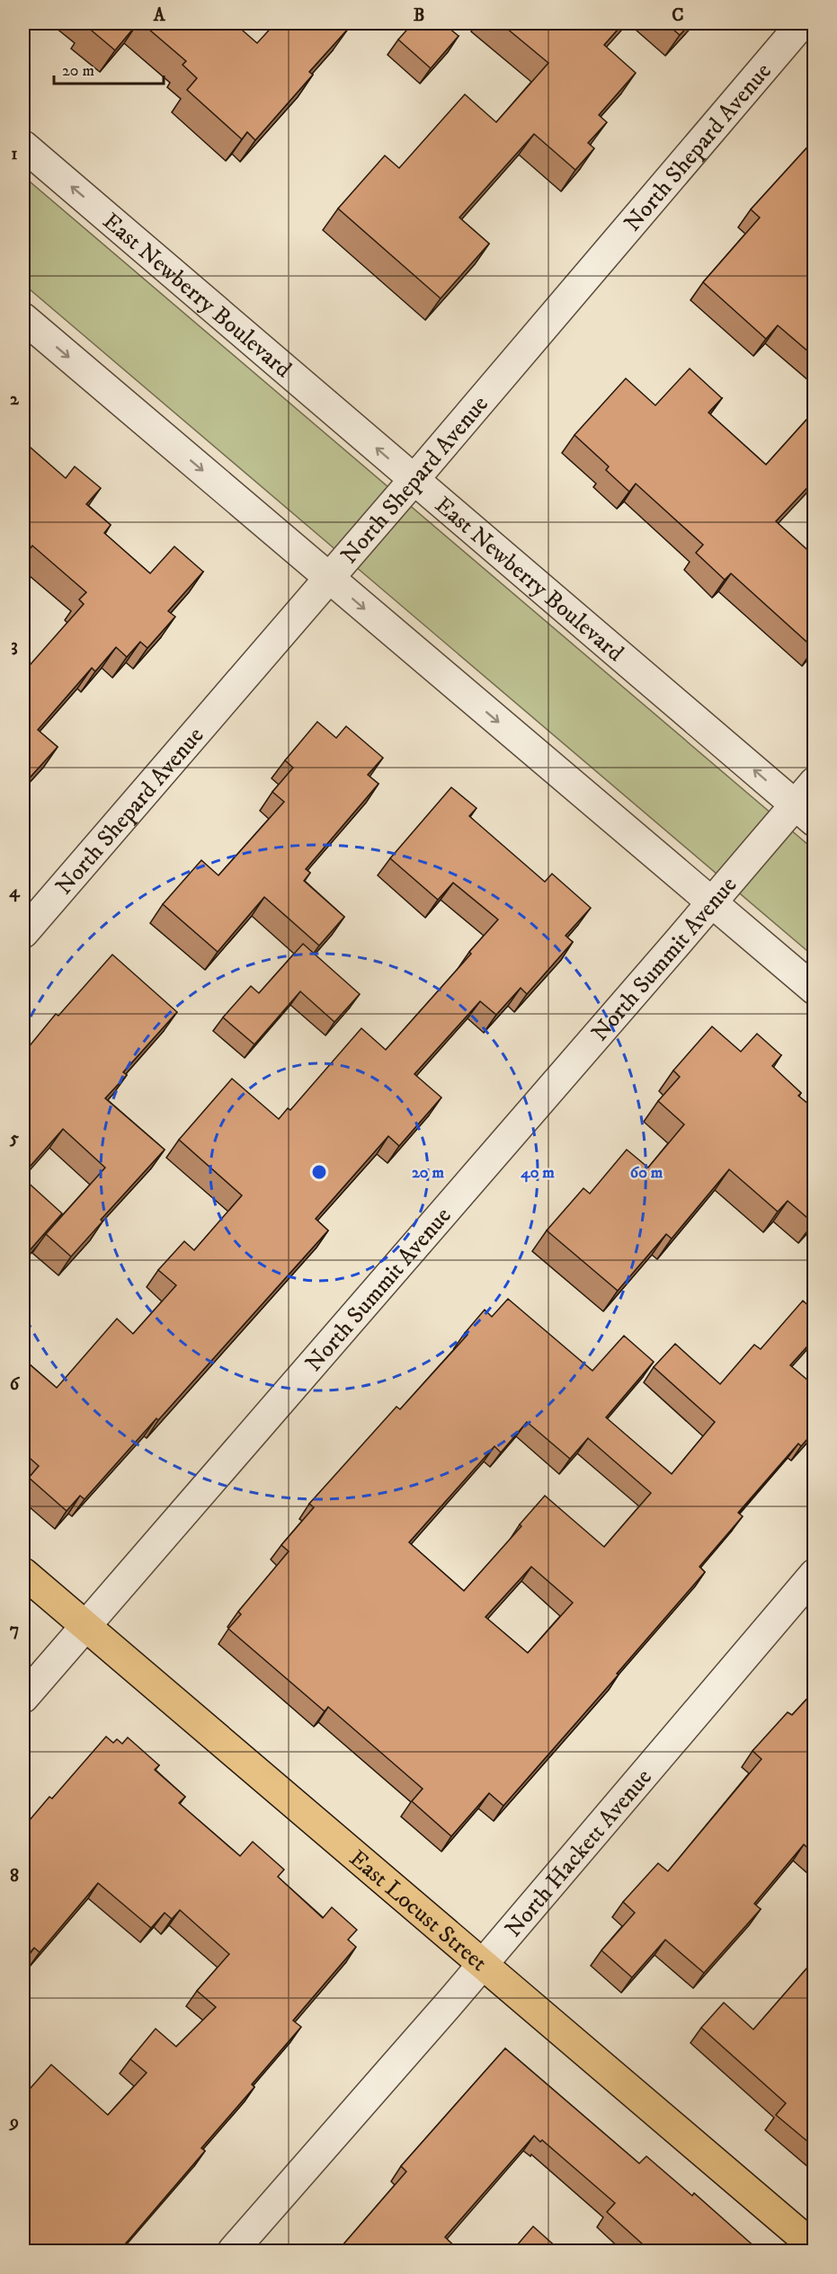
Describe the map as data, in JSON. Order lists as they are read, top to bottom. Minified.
{"streets":{"main road":["East Locust Street"],"street":["North Shepard Avenue","East Newberry Boulevard","North Summit Avenue","North Hackett Avenue"]},"crossings":[["North Shepard Avenue","East Newberry Boulevard"],["East Newberry Boulevard","North Summit Avenue"],["North Summit Avenue","East Locust Street"],["North Hackett Avenue","East Locust Street"]],"scale_bar":"20 m","grid":{"columns":["A","B","C"],"rows":["1","2","3","4","5","6","7","8","9"]},"rings":["20 m","40 m","60 m"]}
